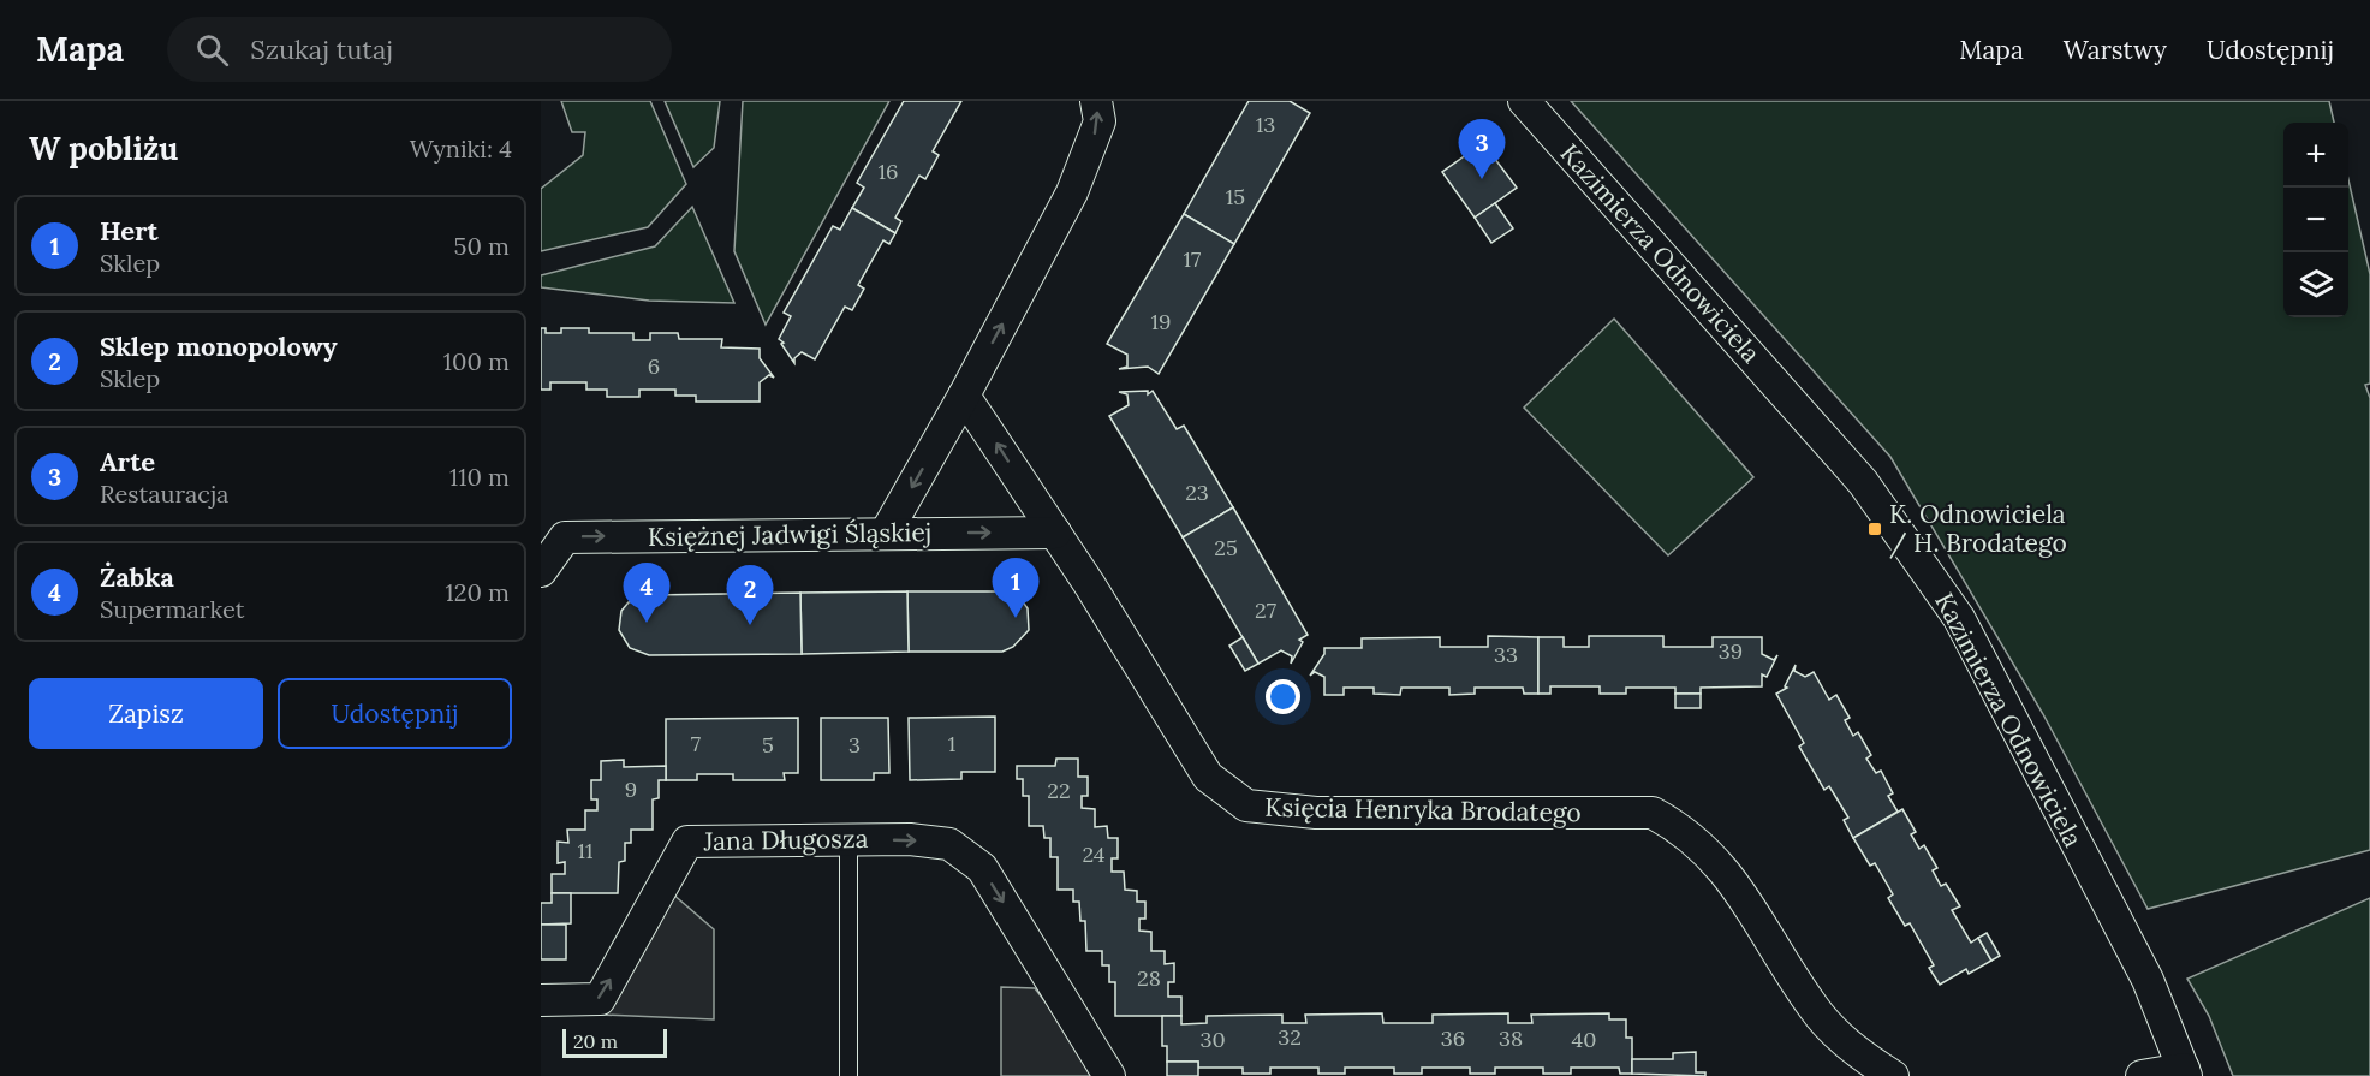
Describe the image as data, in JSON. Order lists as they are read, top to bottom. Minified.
{"streets":{"street":["Kazimierza Odnowiciela","Księżnej Jadwigi Śląskiej","Księcia Henryka Brodatego","Jana Długosza"]},"crossings":[["Księżnej Jadwigi Śląskiej","Księcia Henryka Brodatego"]],"one_way":["Księżnej Jadwigi Śląskiej"],"places":{"transit":["K. Odnowiciela / H. Brodatego"]},"house_numbers":["13","16","15","17","19","6","23","25","27","39","33","7","1","5","3","9","22","11","24","28","32","36","38","30","40"],"scale_bar":"20 m","page":{"header":"Mapa","search":"Szukaj tutaj","nav":["Mapa","Warstwy","Udostępnij"],"heading":["W pobliżu","Wyniki: 4"],"pins":["3","1","4","2"],"map_buttons":["+","−"],"list":[{"mark":"1","name":"Hert","note":"Sklep","value":"50 m"},{"mark":"2","name":"Sklep monopolowy","note":"Sklep","value":"100 m"},{"mark":"3","name":"Arte","note":"Restauracja","value":"110 m"},{"mark":"4","name":"Żabka","note":"Supermarket","value":"120 m"}],"buttons":["Zapisz","Udostępnij"],"scale":"20 m"}}
